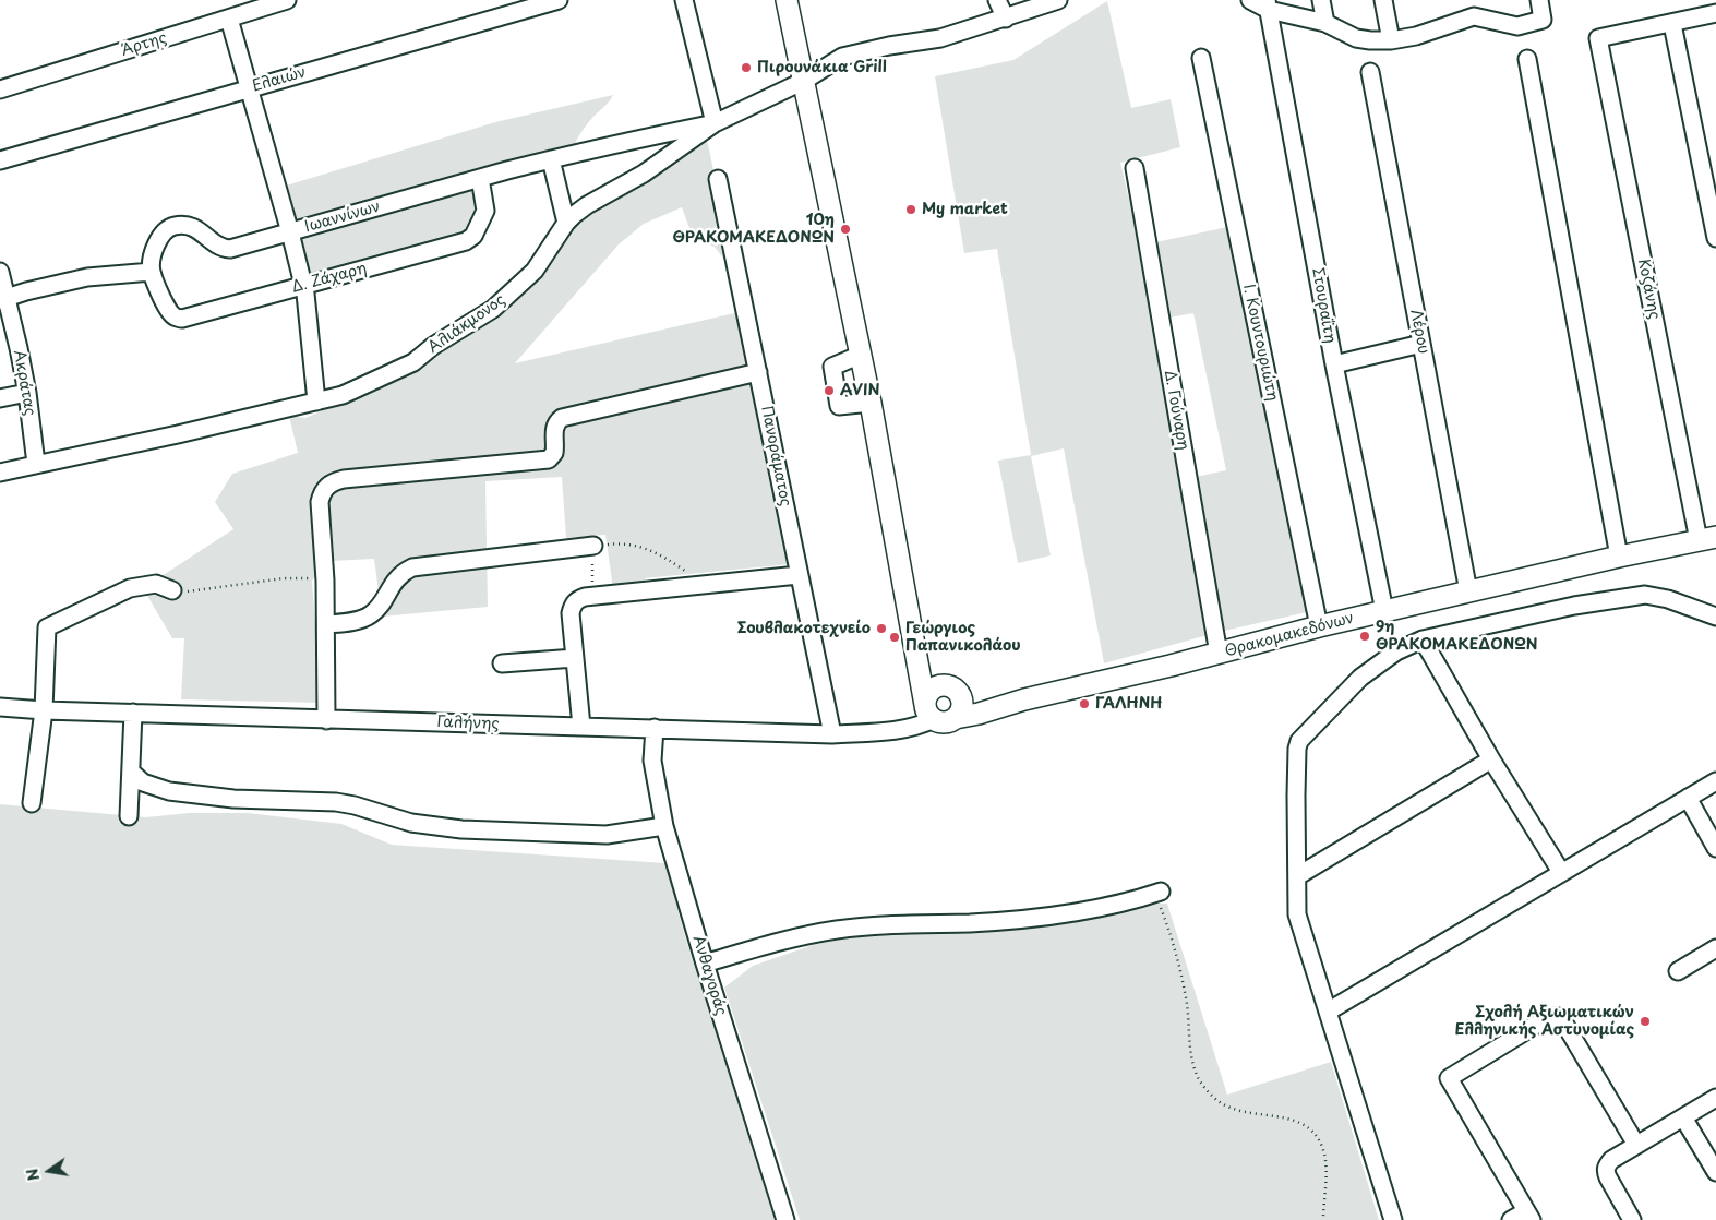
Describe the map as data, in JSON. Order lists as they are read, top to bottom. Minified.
{"streets":{"main road":["Θρακομακεδόνων"],"street":["Άρτης","Ελαιών","Ιωαννίνων","Δ. Ζάχαρη","Κοζάνης","Στουραΐτη","Αλιάκμονος","Λέρου","Ι. Κουντουριώτη","Ακράτας","Δ. Γούναρη","Πανοράματος","Γαλήνης","Ανθαγοράς"]},"crossings":[["Ιωαννίνων","Δ. Ζάχαρη"],["Ιωαννίνων","Αλιάκμονος"],["Κοζάνης","Θρακομακεδόνων"],["Στουραΐτη","Θρακομακεδόνων"],["Αλιάκμονος","Ακράτας"],["Λέρου","Θρακομακεδόνων"],["Ι. Κουντουριώτη","Θρακομακεδόνων"],["Δ. Γούναρη","Θρακομακεδόνων"],["Πανοράματος","Γαλήνης"],["Θρακομακεδόνων","Γαλήνης"],["Γαλήνης","Ανθαγοράς"]],"places":["Πιρουνάκια Grill","My market","10η ΘΡΑΚΟΜΑΚΕΔΟΝΩΝ","AVIN","Σουβλακοτεχνείο","9η ΘΡΑΚΟΜΑΚΕΔΟΝΩΝ","Γεώργιος Παπανικολάου","ΓΑΛΗΝΗ","Σχολή Αξιωματικών Ελληνικής Αστυνομίας"],"north":"left"}
